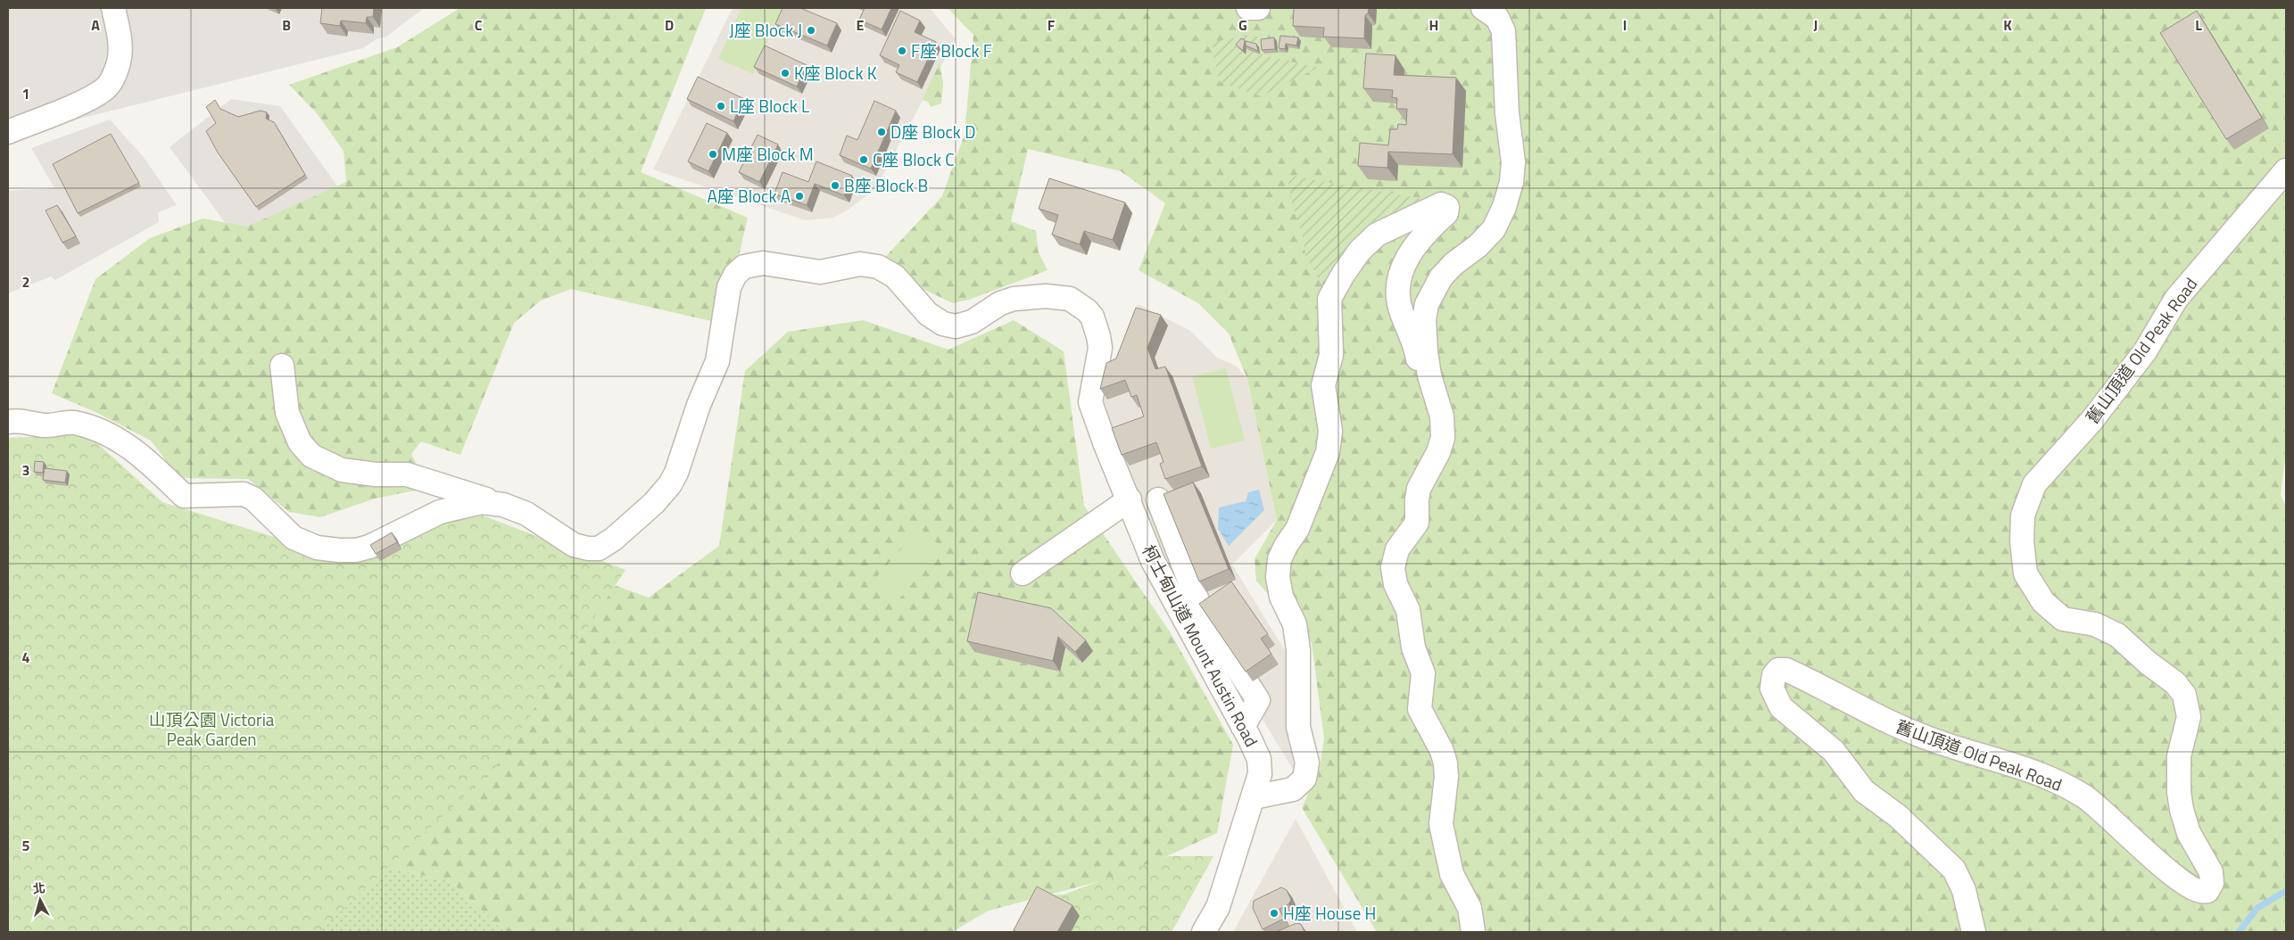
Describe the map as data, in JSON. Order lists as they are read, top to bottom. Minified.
{"streets":{"street":["舊山頂道 Old Peak Road","柯士甸山道 Mount Austin Road"]},"parks":["山頂公園 Victoria Peak Garden"],"places":["J座 Block J","F座 Block F","K座 Block K","L座 Block L","D座 Block D","M座 Block M","C座 Block C","B座 Block B","A座 Block A","H座 House H"],"north":"top","grid":{"columns":["A","B","C","D","E","F","G","H","I","J","K","L"],"rows":["1","2","3","4","5"]}}
